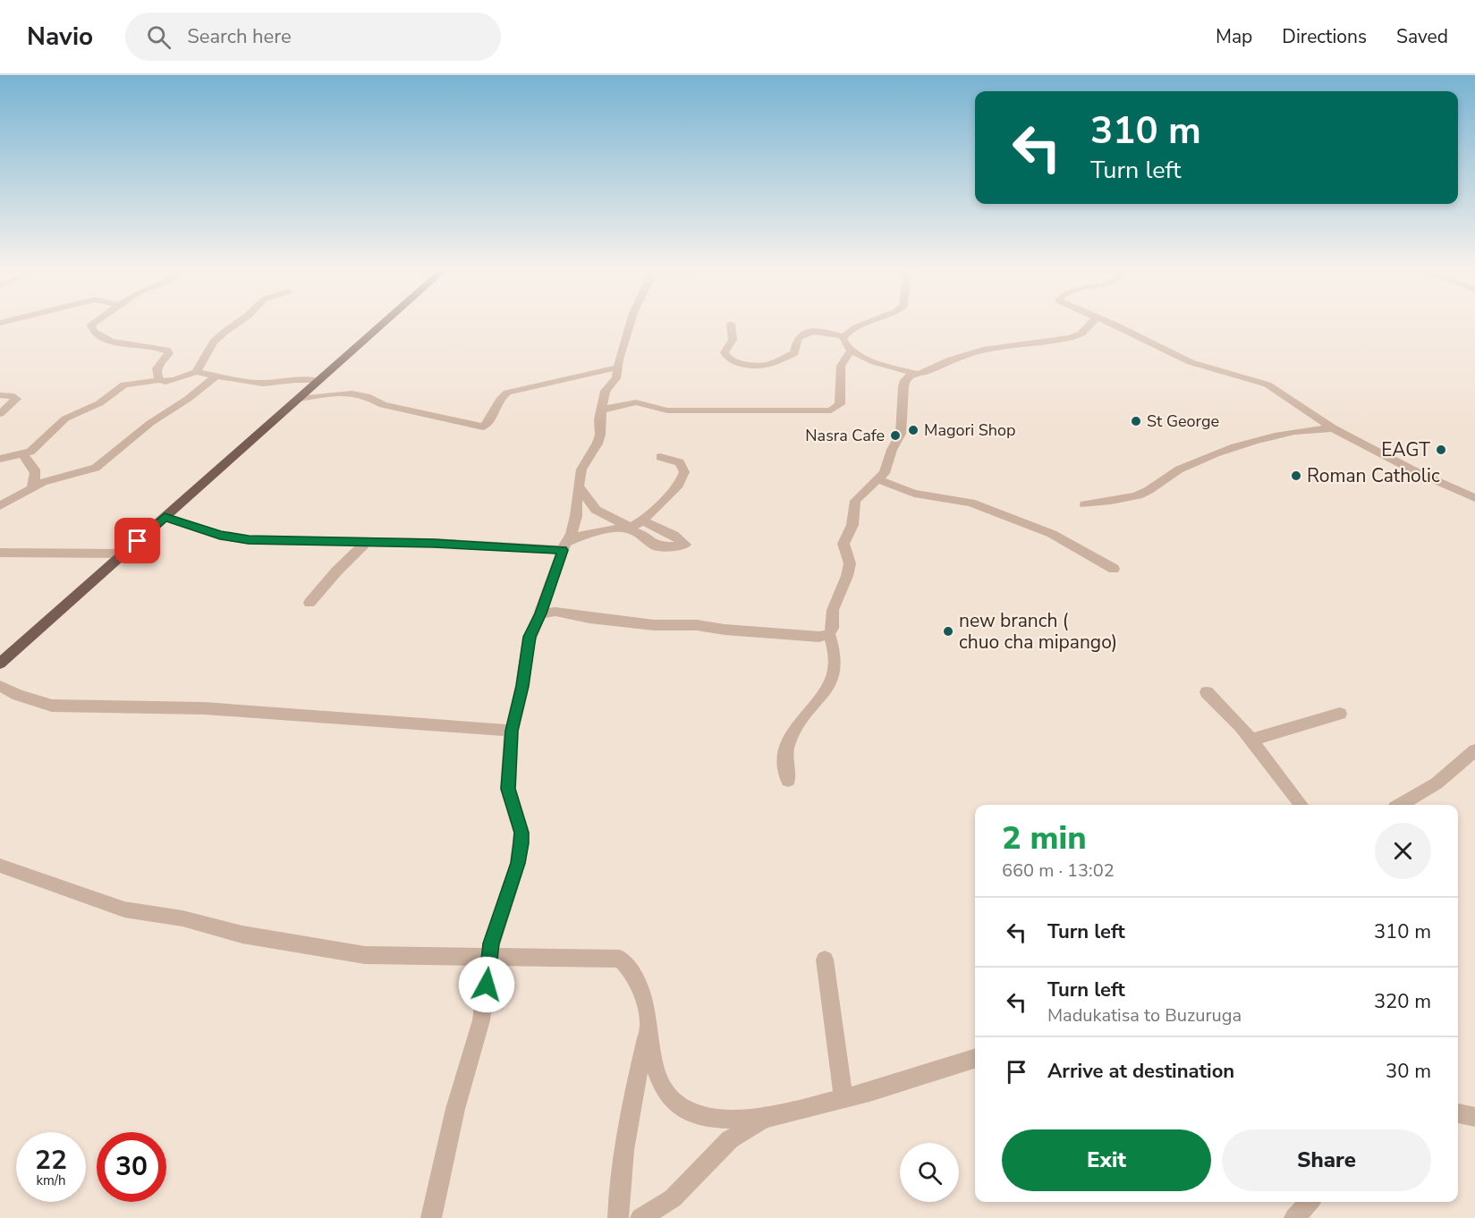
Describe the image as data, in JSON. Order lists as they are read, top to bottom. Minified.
{"places":["St George","Magori Shop","Nasra Cafe","EAGT","Roman Catholic","new branch ( chuo cha mipango)"],"page":{"header":"Navio","search":"Search here","nav":["Map","Directions","Saved"],"turn":["310 m","Turn left"],"heading":["2 min","660 m · 13:02"],"list":[{"name":"Turn left","value":"310 m"},{"name":"Turn left","note":"Madukatisa to Buzuruga","value":"320 m"},{"name":"Arrive at destination","value":"30 m"}],"buttons":["Exit","Share"],"speed":"22 km/h","limit":"30"}}
